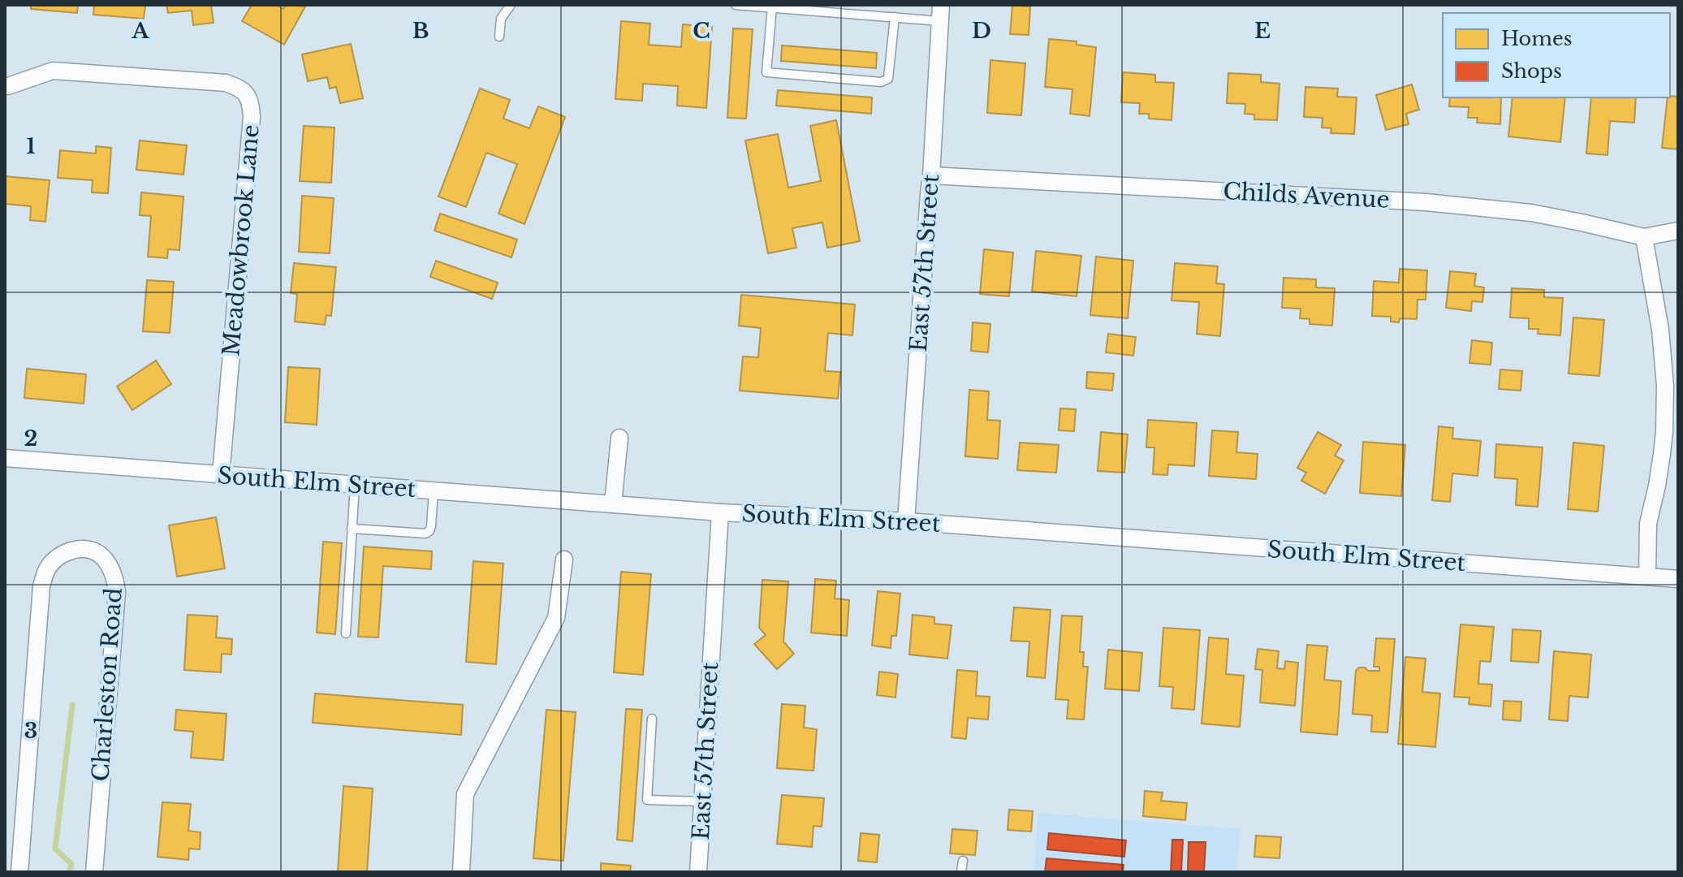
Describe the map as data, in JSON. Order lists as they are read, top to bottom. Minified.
{"streets":{"street":["Childs Avenue","Meadowbrook Lane","East 57th Street","South Elm Street","Charleston Road"]},"crossings":[["Childs Avenue","East 57th Street"],["Meadowbrook Lane","South Elm Street"],["East 57th Street","South Elm Street"]],"legend":["Homes","Shops"],"grid":{"columns":["A","B","C","D","E"],"rows":["1","2","3"]}}
